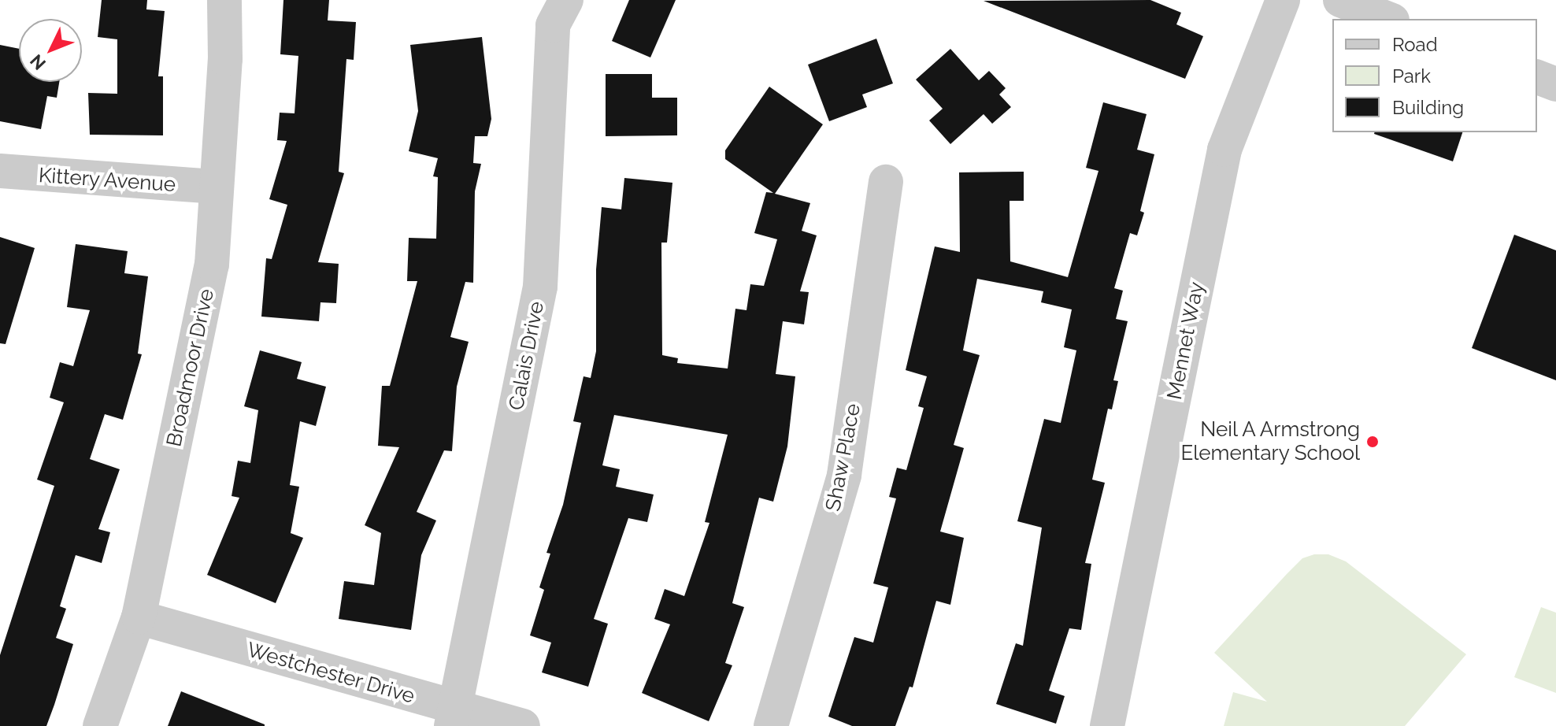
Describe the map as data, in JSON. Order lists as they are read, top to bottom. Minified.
{"streets":{"street":["Kittery Avenue","Mennet Way","Calais Drive","Broadmoor Drive","Shaw Place","Westchester Drive"]},"crossings":[["Kittery Avenue","Broadmoor Drive"],["Calais Drive","Westchester Drive"],["Broadmoor Drive","Westchester Drive"]],"places":["Neil A Armstrong Elementary School"],"legend":["Road","Park","Building"],"north":"bottom left"}
